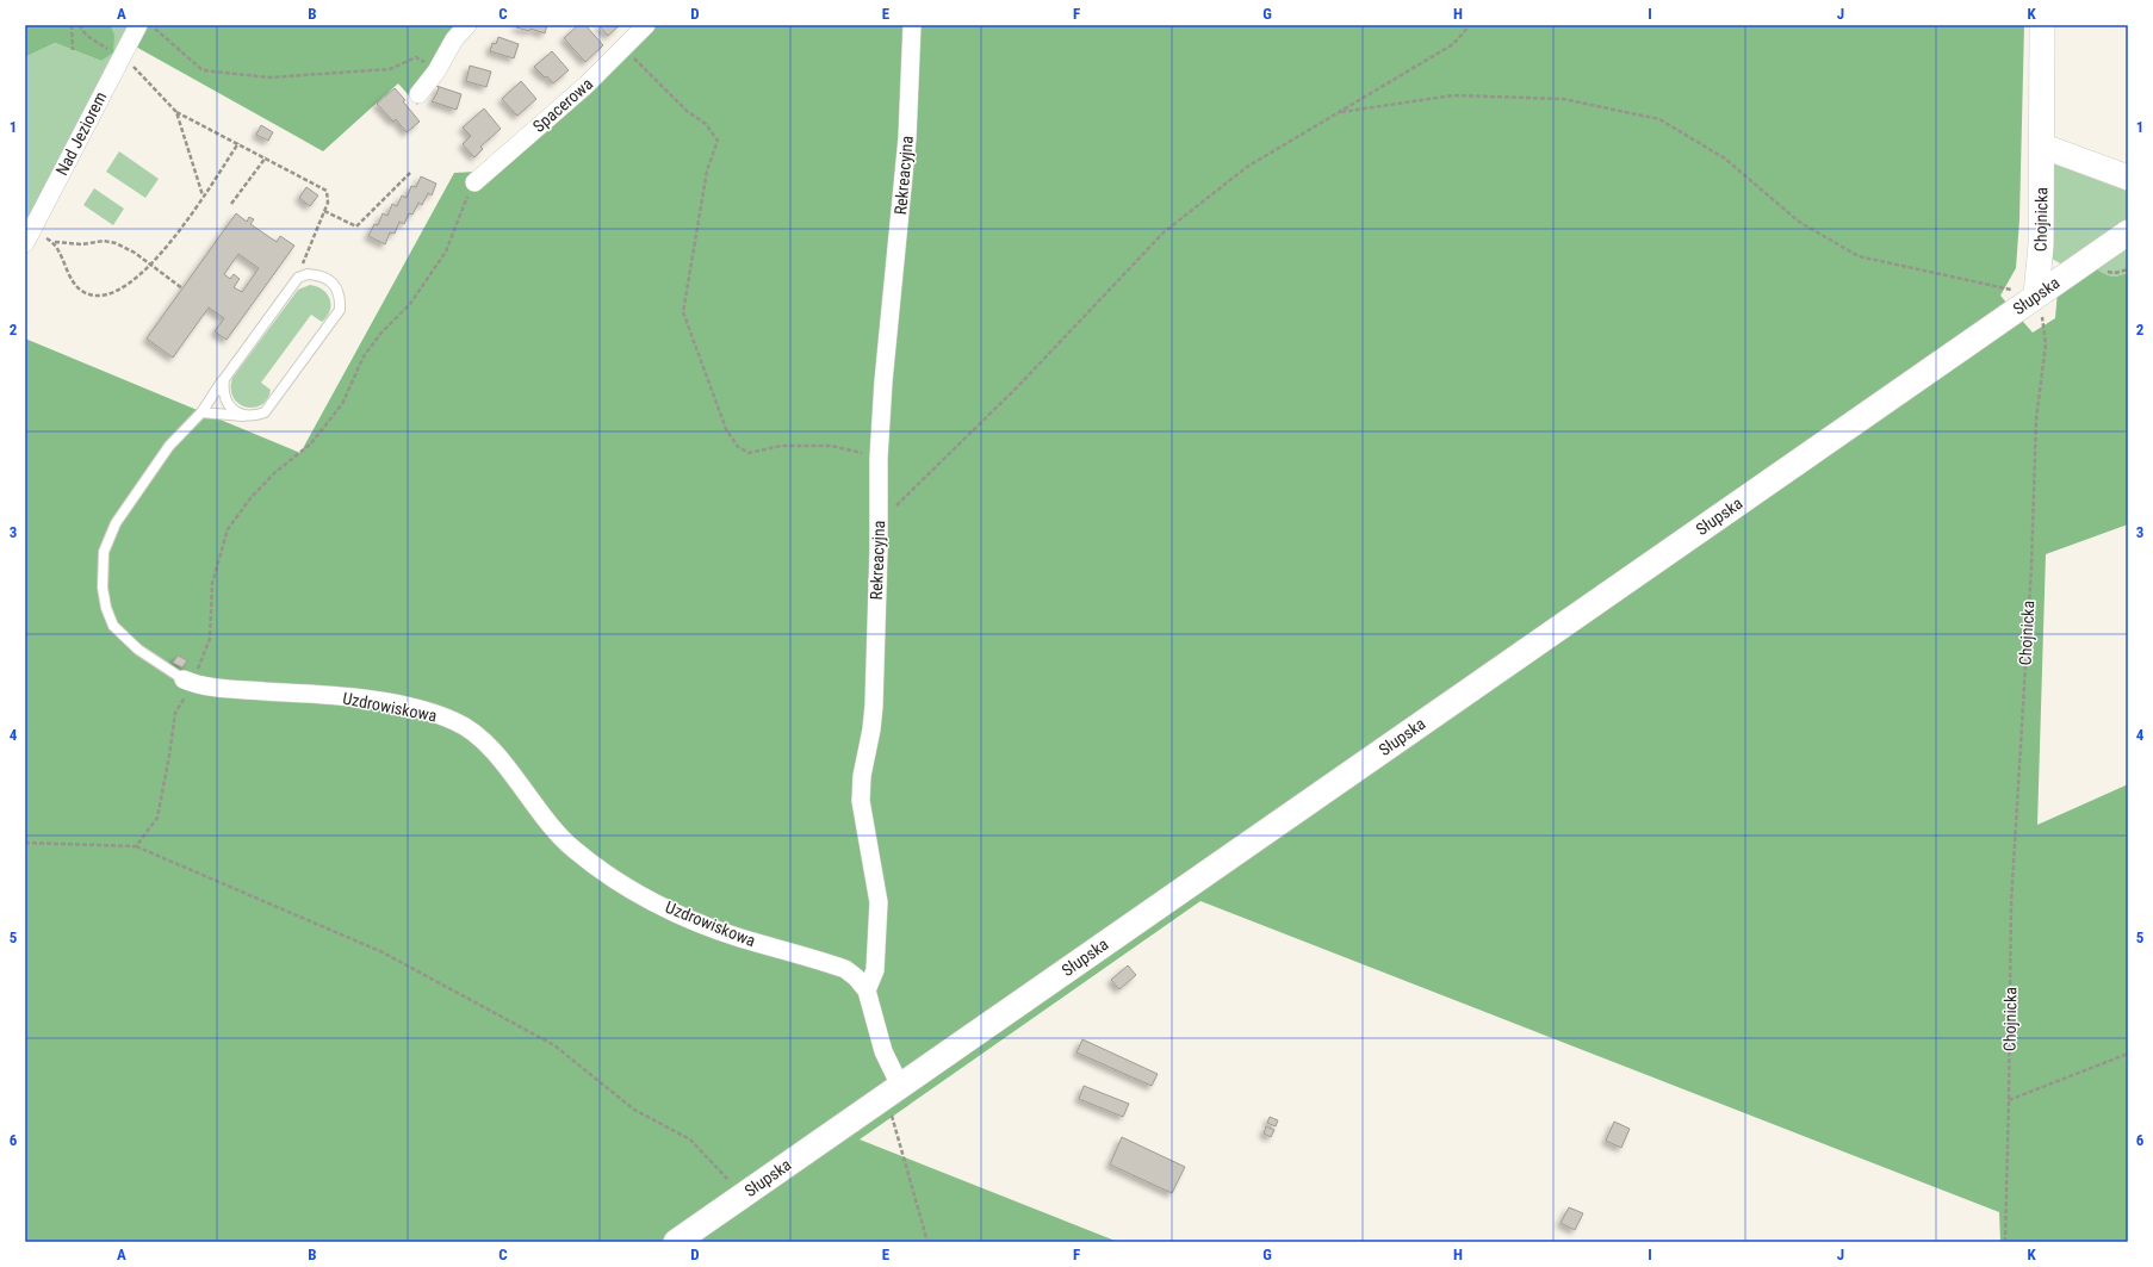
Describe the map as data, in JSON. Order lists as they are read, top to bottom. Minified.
{"streets":{"street":["Spacerowa","Nad Jeziorem","Rekreacyjna","Chojnicka","Słupska","Uzdrowiskowa"]},"crossings":[["Rekreacyjna","Uzdrowiskowa"],["Chojnicka","Słupska"]],"grid":{"columns":["A","B","C","D","E","F","G","H","I","J","K"],"rows":["1","2","3","4","5","6"]}}
